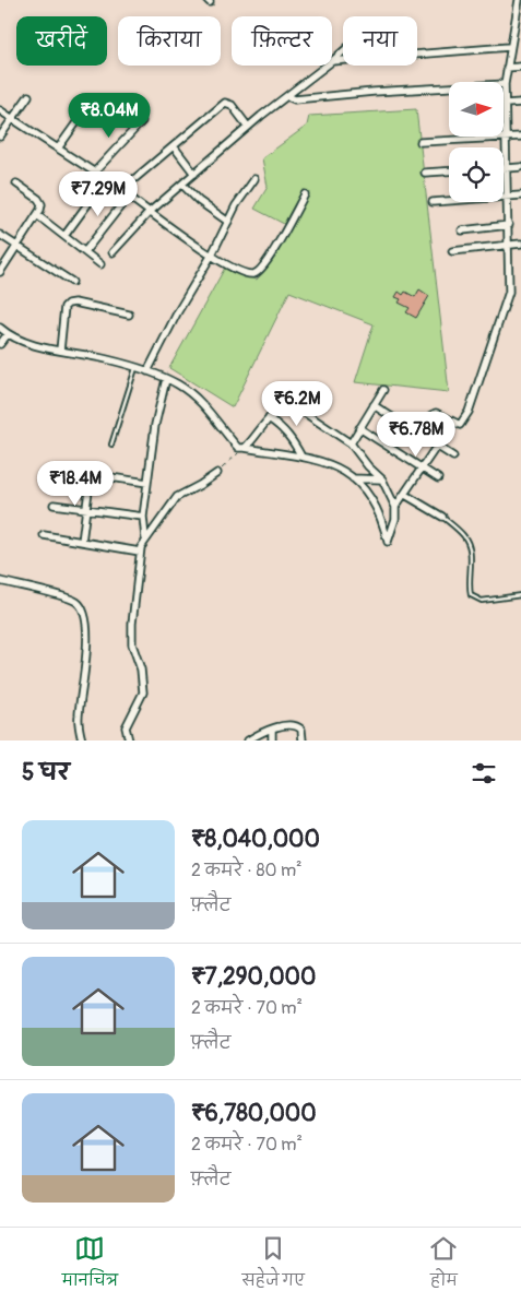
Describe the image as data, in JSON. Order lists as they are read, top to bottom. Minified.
{"north":"right","page":{"chip":["खरीदें","किराया","फ़िल्टर","नया"],"price":["₹8.04M","₹7.29M","₹6.2M","₹6.78M","₹18.4M"],"heading":"5 घर","list":[{"name":"₹8,040,000","note":"2 कमरे · 80 m² · फ़्लैट"},{"name":"₹7,290,000","note":"2 कमरे · 70 m² · फ़्लैट"},{"name":"₹6,780,000","note":"2 कमरे · 70 m² · फ़्लैट"}],"tabs":["मानचित्र","सहेजे गए","होम"]}}
